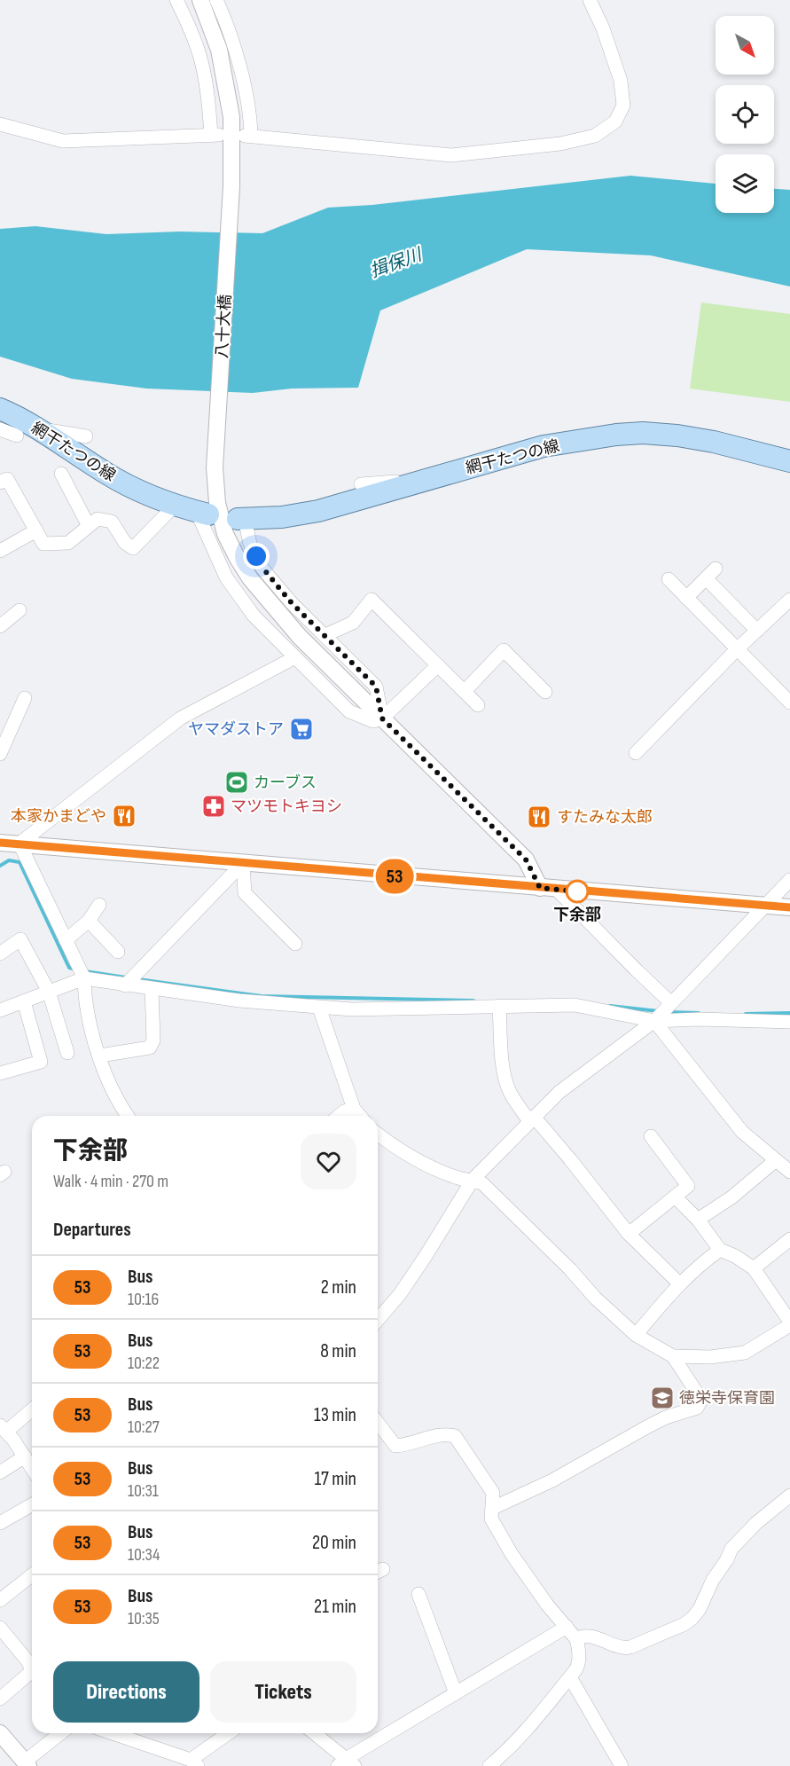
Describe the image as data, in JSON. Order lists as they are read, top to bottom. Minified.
{"streets":{"main road":["網干たつの線"],"street":["八十大橋"]},"water":["揖保川"],"places":{"supermarket":["ヤマダストア"],"sports":["カーブス"],"pharmacy":["マツモトキヨシ"],"restaurant":["本家かまどや","すたみな太郎"],"other":["下余部"],"school or university":["徳栄寺保育園"]},"lines":["bus line 53"],"north":"bottom right","page":{"on_map":"53","heading":[["下余部","Walk · 4 min · 270 m"],"Departures"],"list":[{"mark":"53","name":"Bus","note":"10:16","value":"2 min"},{"mark":"53","name":"Bus","note":"10:22","value":"8 min"},{"mark":"53","name":"Bus","note":"10:27","value":"13 min"},{"mark":"53","name":"Bus","note":"10:31","value":"17 min"},{"mark":"53","name":"Bus","note":"10:34","value":"20 min"},{"mark":"53","name":"Bus","note":"10:35","value":"21 min"}],"buttons":["Directions","Tickets"]}}
